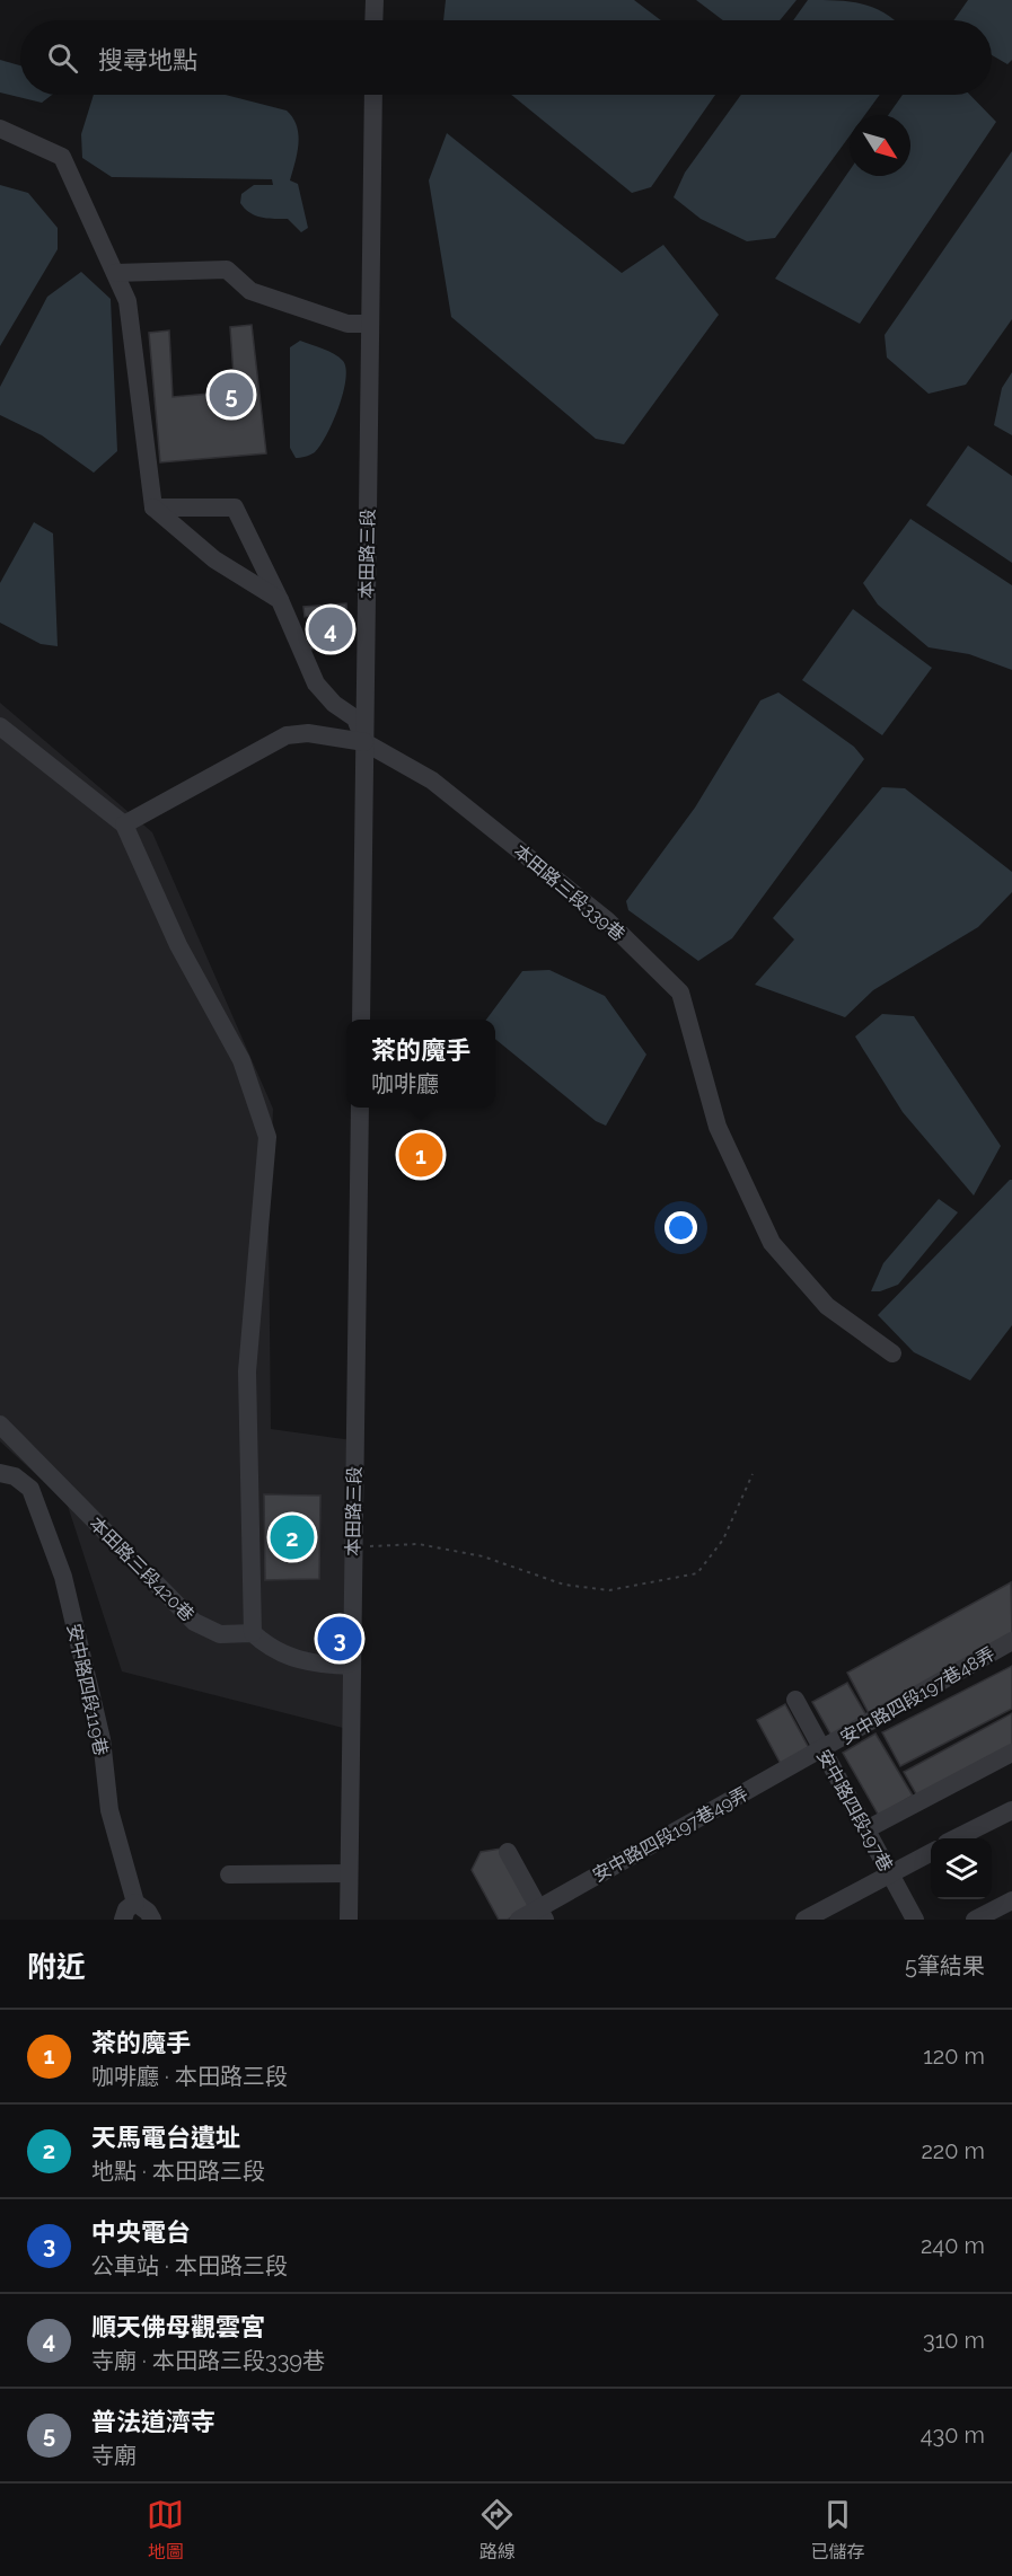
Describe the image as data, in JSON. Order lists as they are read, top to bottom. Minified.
{"streets":{"street":["本田路三段","本田路三段339巷","本田路三段420巷","安中路四段119巷","安中路四段197巷48弄","安中路四段197巷","安中路四段197巷49弄"]},"crossings":[["本田路三段","本田路三段339巷"],["安中路四段197巷48弄","安中路四段197巷"],["安中路四段197巷48弄","安中路四段197巷49弄"],["安中路四段197巷","安中路四段197巷49弄"]],"north":"bottom right","page":{"search":"搜尋地點","pins":["5","4","1","2","3"],"popup":["茶的魔手","咖啡廳"],"heading":["附近","5筆結果"],"list":[{"mark":"1","name":"茶的魔手","note":"咖啡廳 · 本田路三段","value":"120 m"},{"mark":"2","name":"天馬電台遺址","note":"地點 · 本田路三段","value":"220 m"},{"mark":"3","name":"中央電台","note":"公車站 · 本田路三段","value":"240 m"},{"mark":"4","name":"順天佛母觀雲宮","note":"寺廟 · 本田路三段339巷","value":"310 m"},{"mark":"5","name":"普法道濟寺","note":"寺廟","value":"430 m"}],"nav":["地圖","路線","已儲存"]}}
